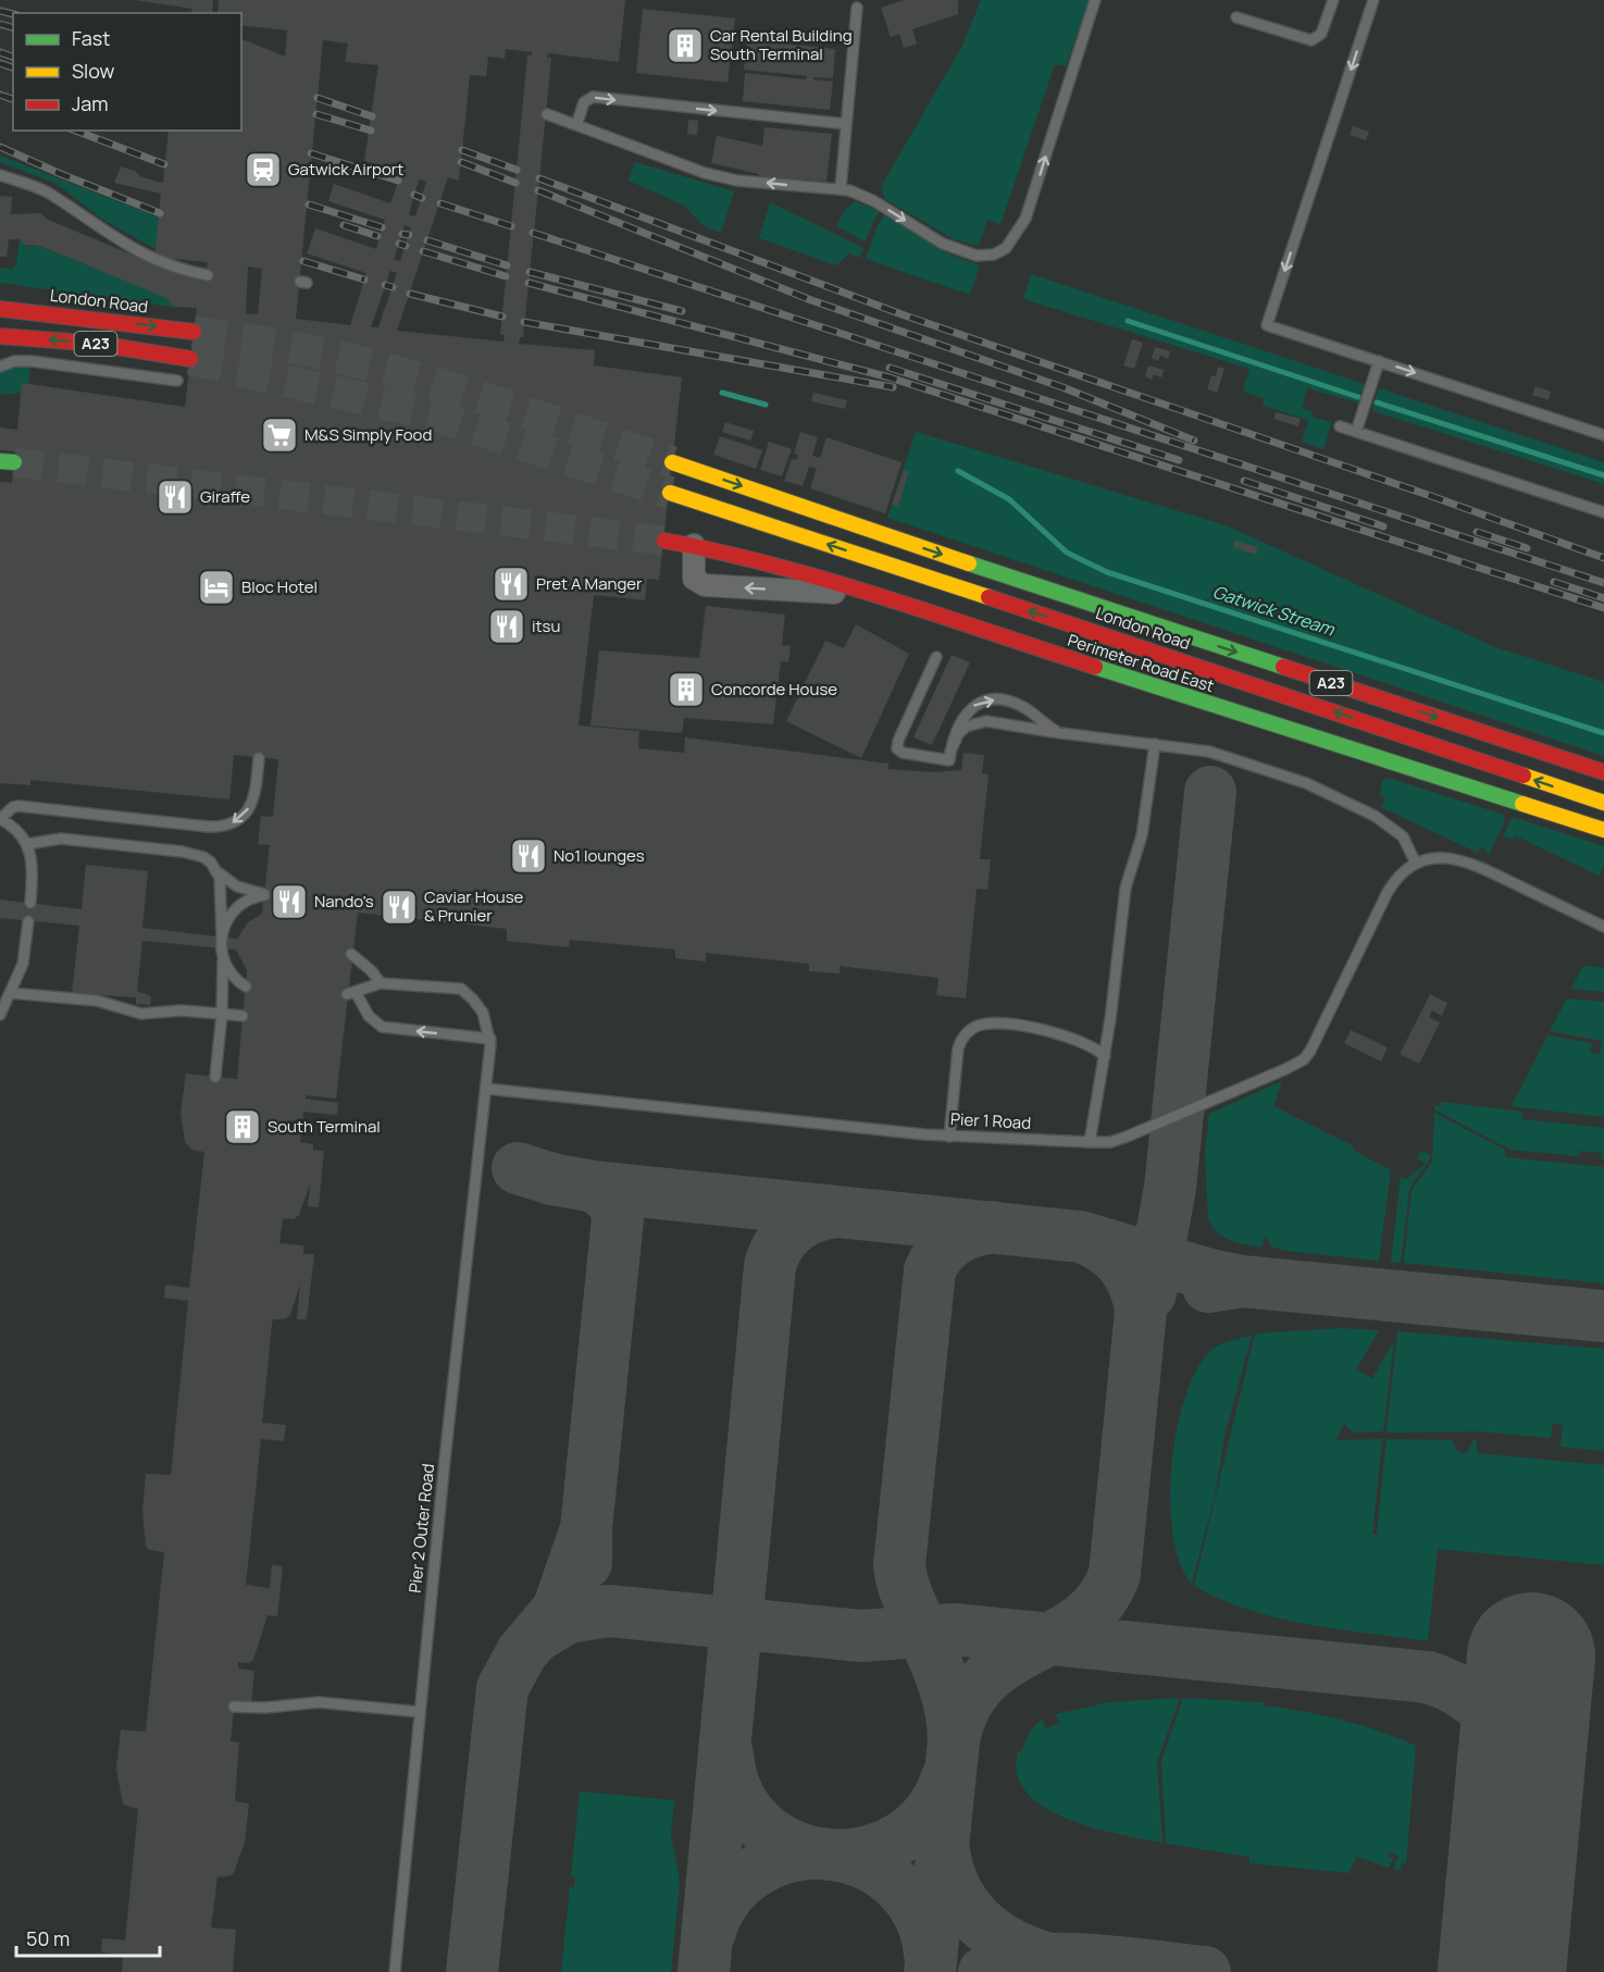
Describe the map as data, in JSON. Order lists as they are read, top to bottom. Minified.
{"streets":{"main road":["London Road","A23","Perimeter Road East"],"lane":["Pier 1 Road","Pier 2 Outer Road"]},"crossings":[["Pier 1 Road","Pier 2 Outer Road"]],"water":["Gatwick Stream"],"places":{"building":["Car Rental Building South Terminal","Concorde House","South Terminal"],"station":["Gatwick Airport"],"supermarket":["M&S Simply Food"],"restaurant":["Giraffe","Pret A Manger","itsu","No1 lounges","Nando's","Caviar House & Prunier"],"hotel":["Bloc Hotel"]},"legend":["Fast","Slow","Jam"],"scale_bar":"50 m"}
